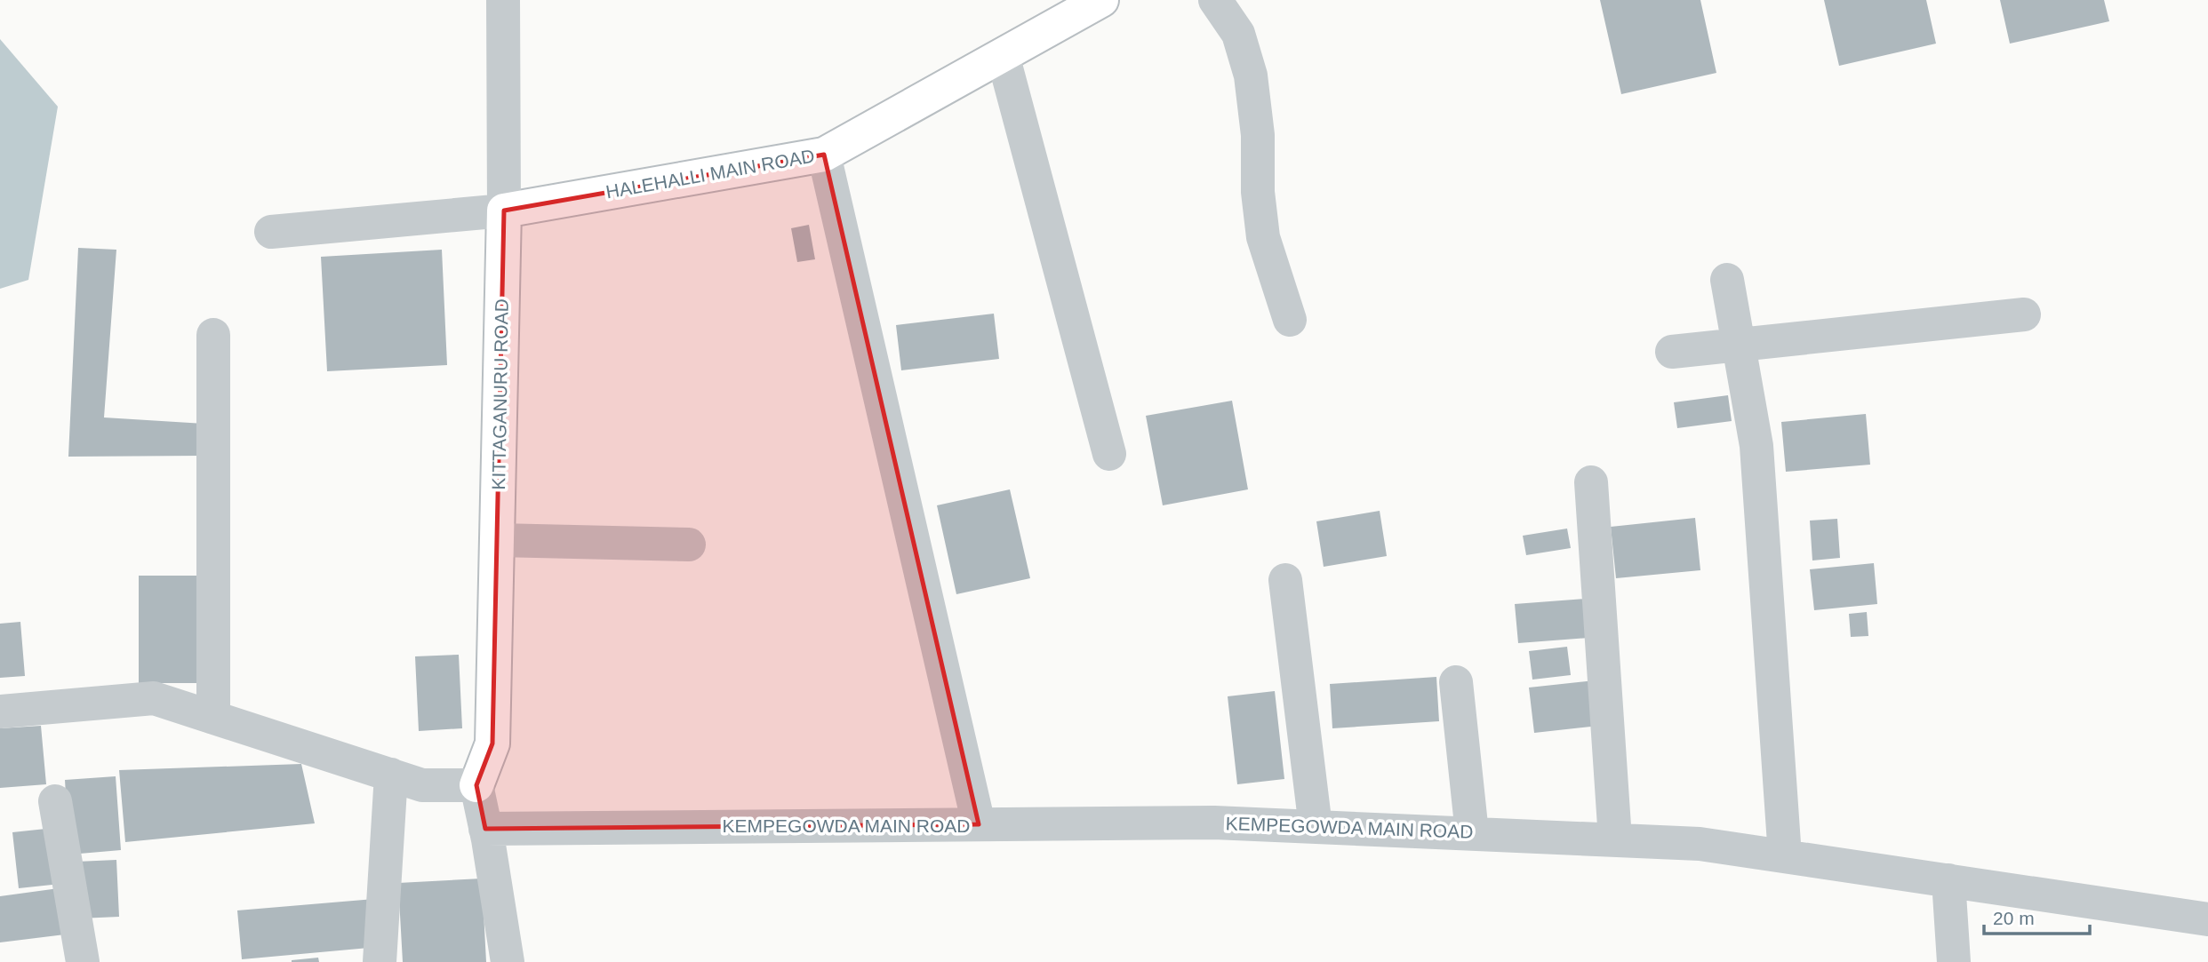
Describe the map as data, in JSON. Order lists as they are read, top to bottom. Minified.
{"streets":{"main road":["HALEHALLI MAIN ROAD","KITTAGANURU ROAD"],"street":["KEMPEGOWDA MAIN ROAD"]},"crossings":[["HALEHALLI MAIN ROAD","KITTAGANURU ROAD"]],"scale_bar":"20 m"}
